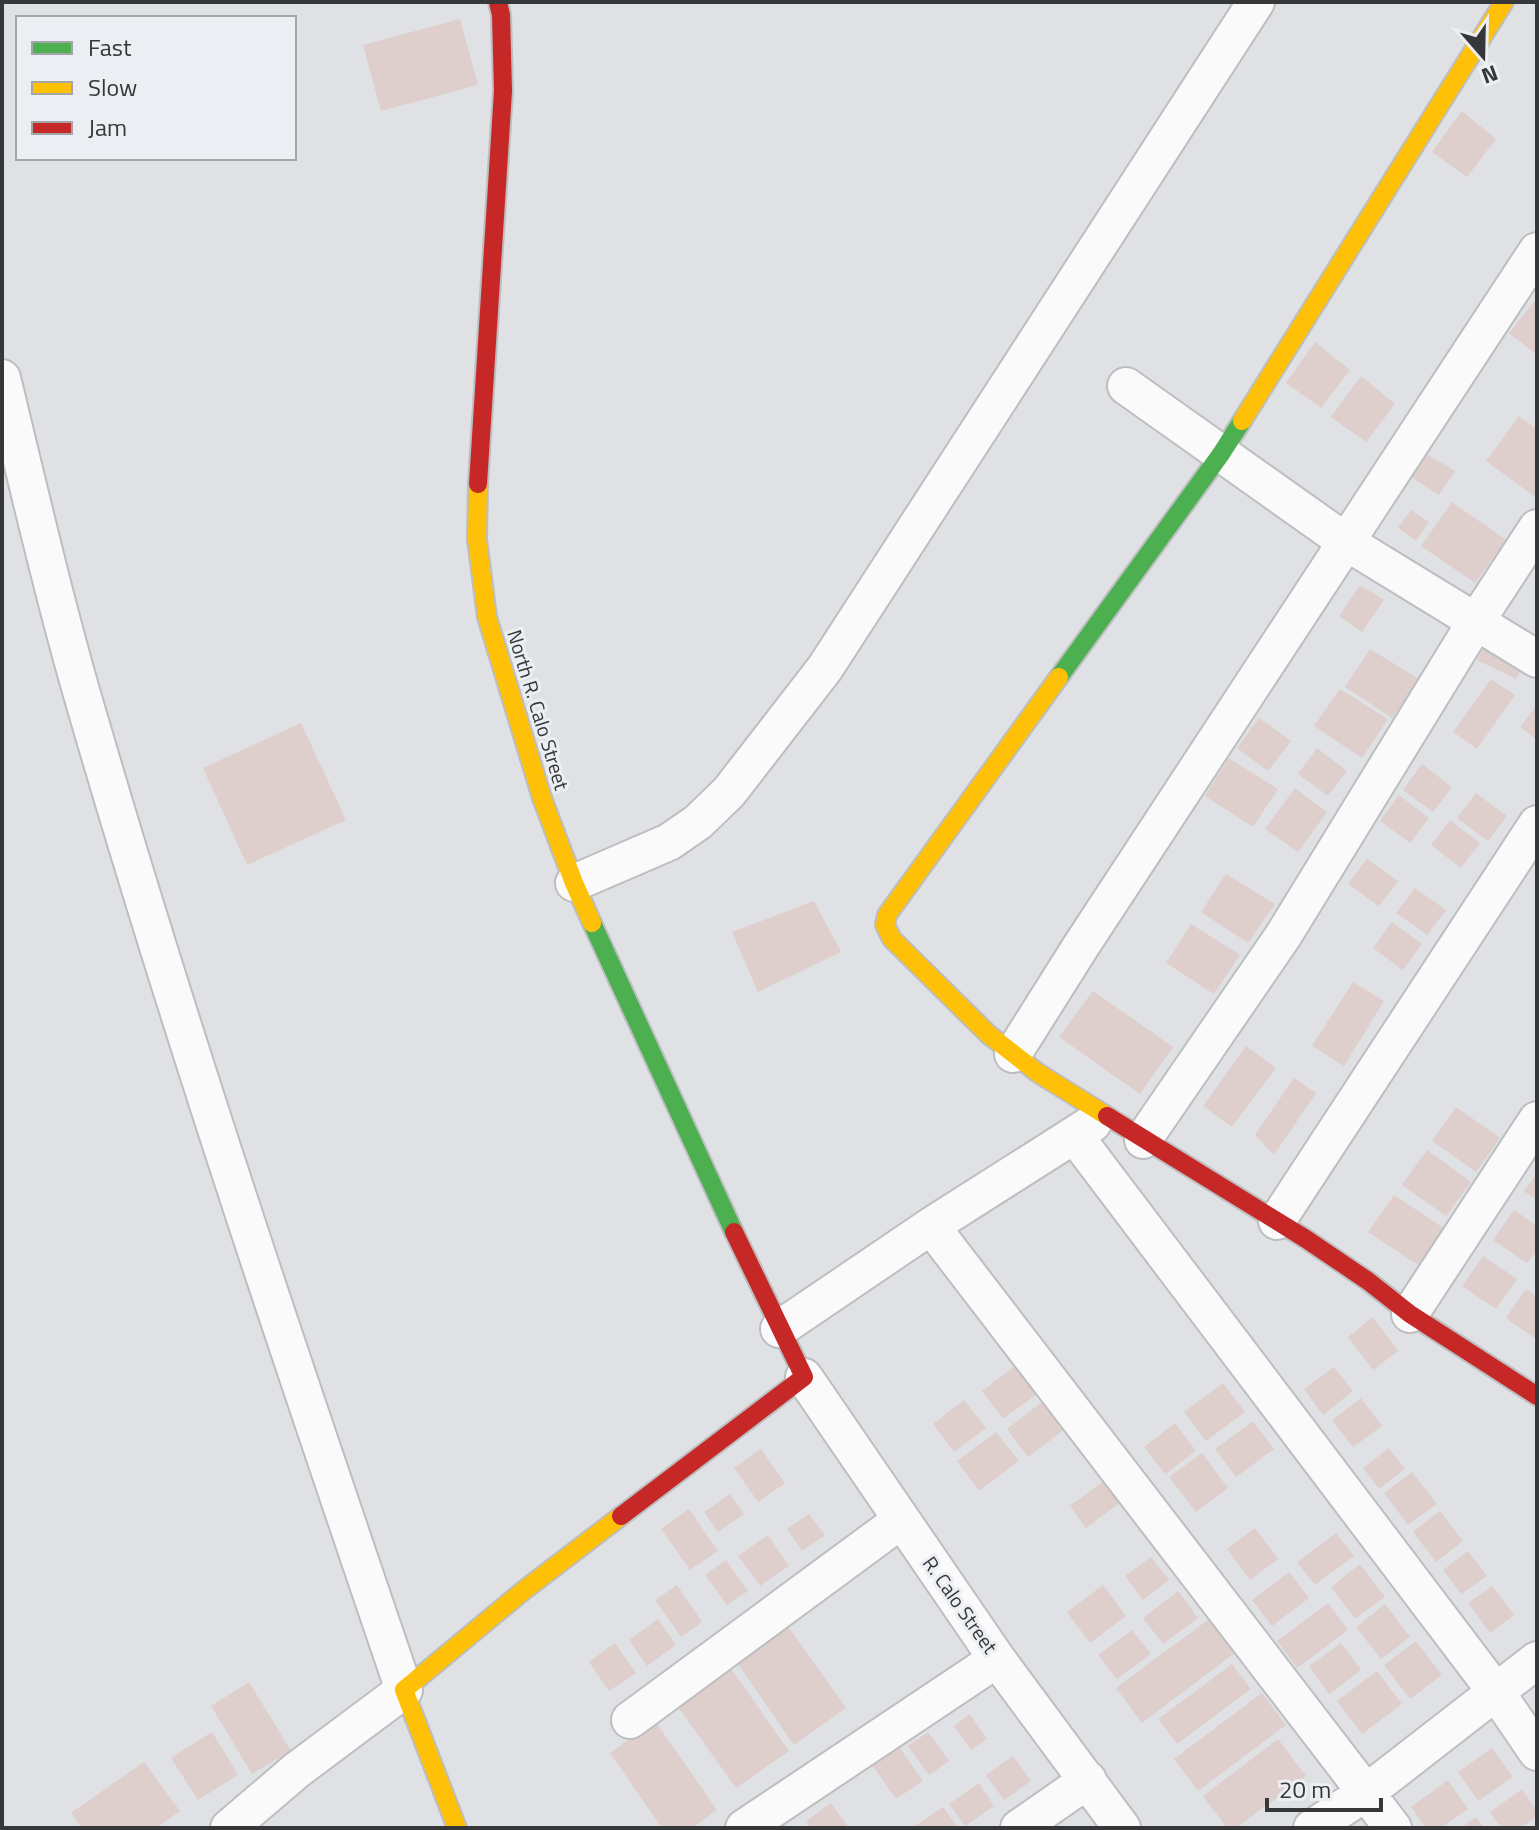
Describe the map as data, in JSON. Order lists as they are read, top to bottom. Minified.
{"streets":{"main road":["North R. Calo Street"],"street":["R. Calo Street"]},"crossings":[["North R. Calo Street","R. Calo Street"]],"legend":["Fast","Slow","Jam"],"scale_bar":"20 m","north":"bottom"}
